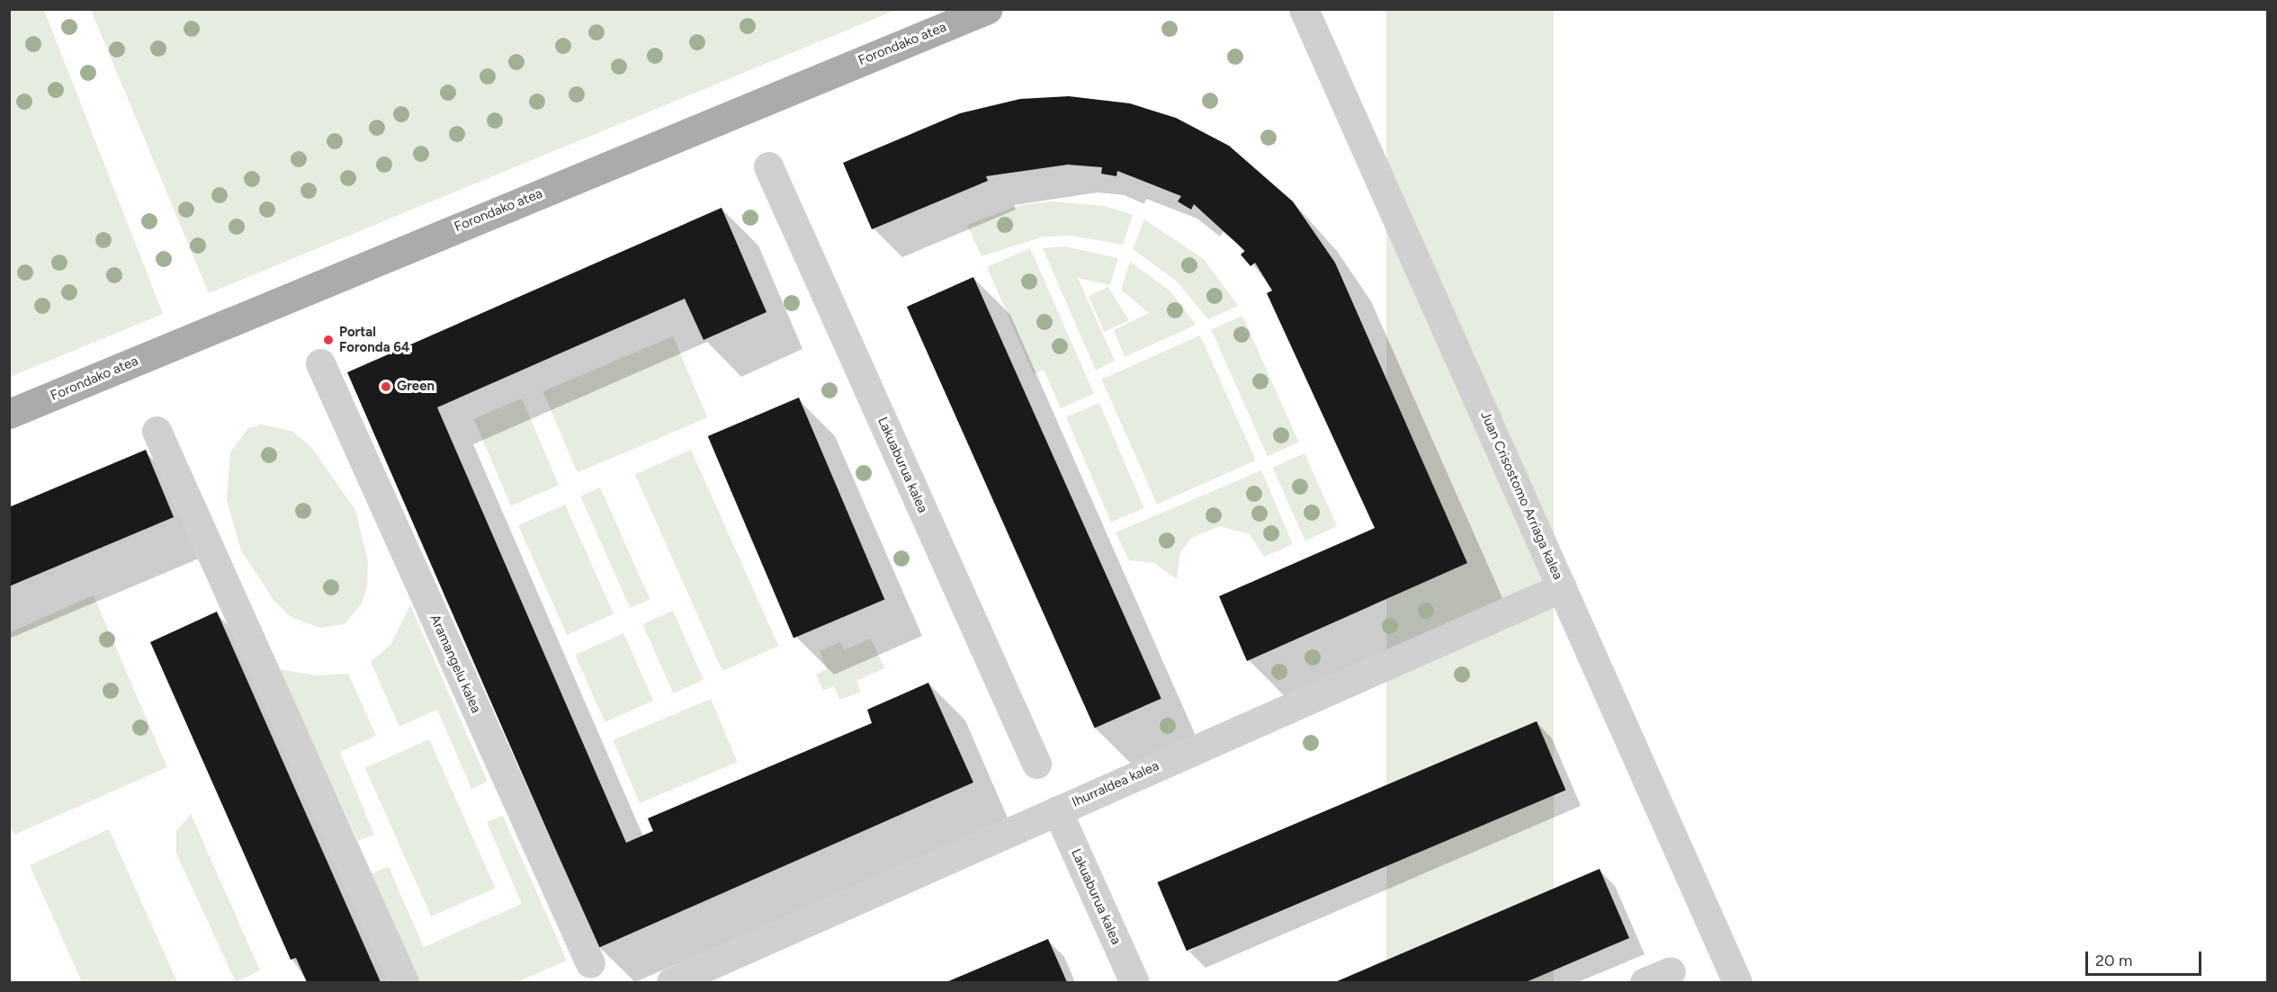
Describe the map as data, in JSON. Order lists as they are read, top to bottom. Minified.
{"streets":{"main road":["Forondako atea"],"street":["Lakuaburua kalea","Juan Crisostomo Arriaga kalea","Aramangelu kalea","Ihurraldea kalea"]},"crossings":[["Lakuaburua kalea","Ihurraldea kalea"],["Juan Crisostomo Arriaga kalea","Ihurraldea kalea"]],"places":["Portal Foronda 64","Green"],"scale_bar":"20 m"}
